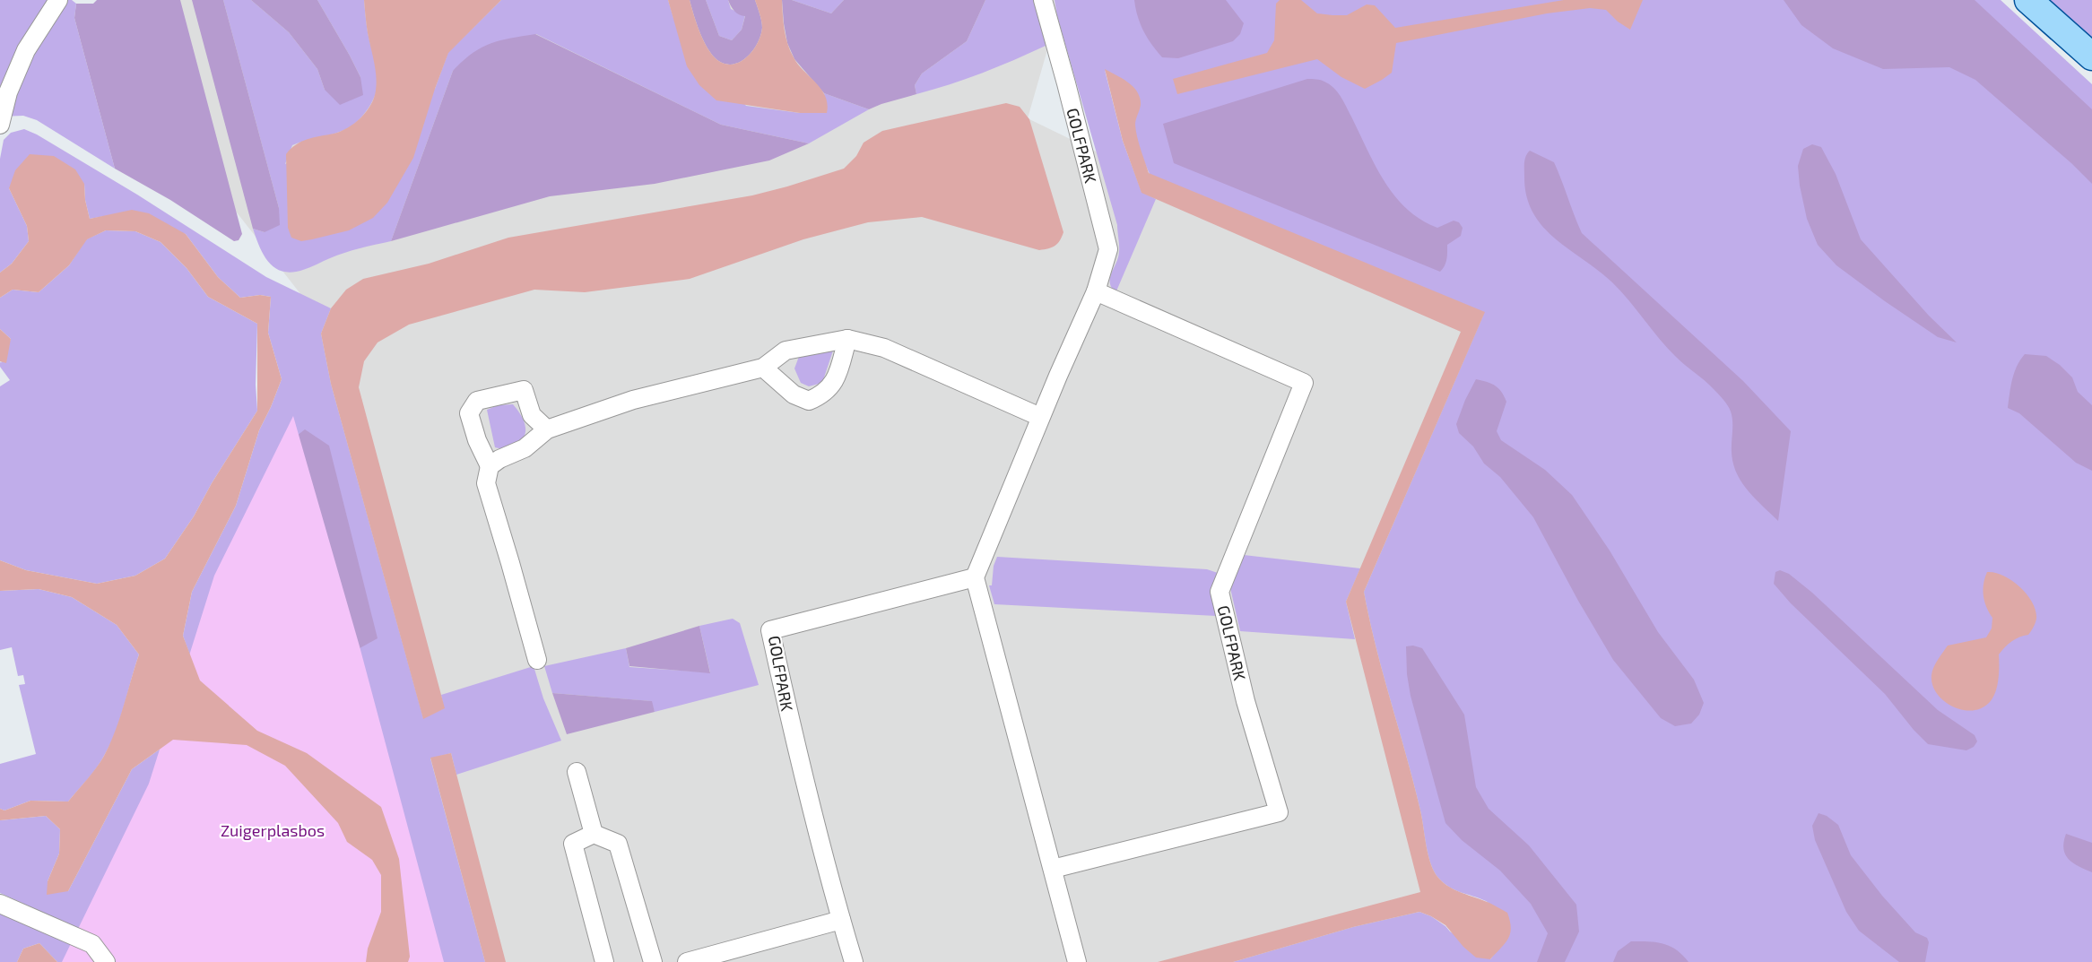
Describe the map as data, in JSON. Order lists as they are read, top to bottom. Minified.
{"streets":{"street":["GOLFPARK"]},"parks":["Zuigerplasbos"]}
